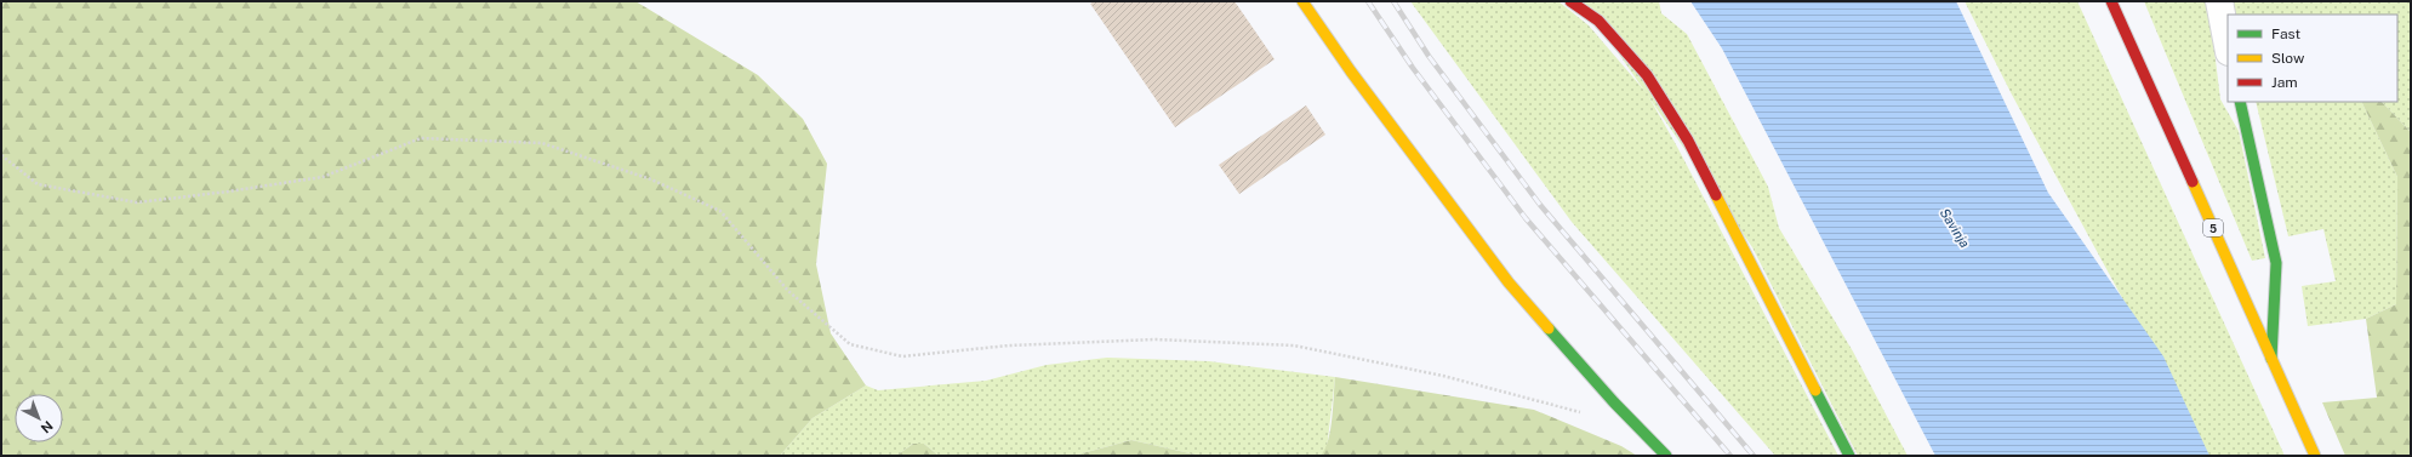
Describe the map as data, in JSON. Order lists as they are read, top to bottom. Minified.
{"streets":{"street":["5"]},"water":["Savinja"],"legend":["Fast","Slow","Jam"],"north":"bottom right"}
